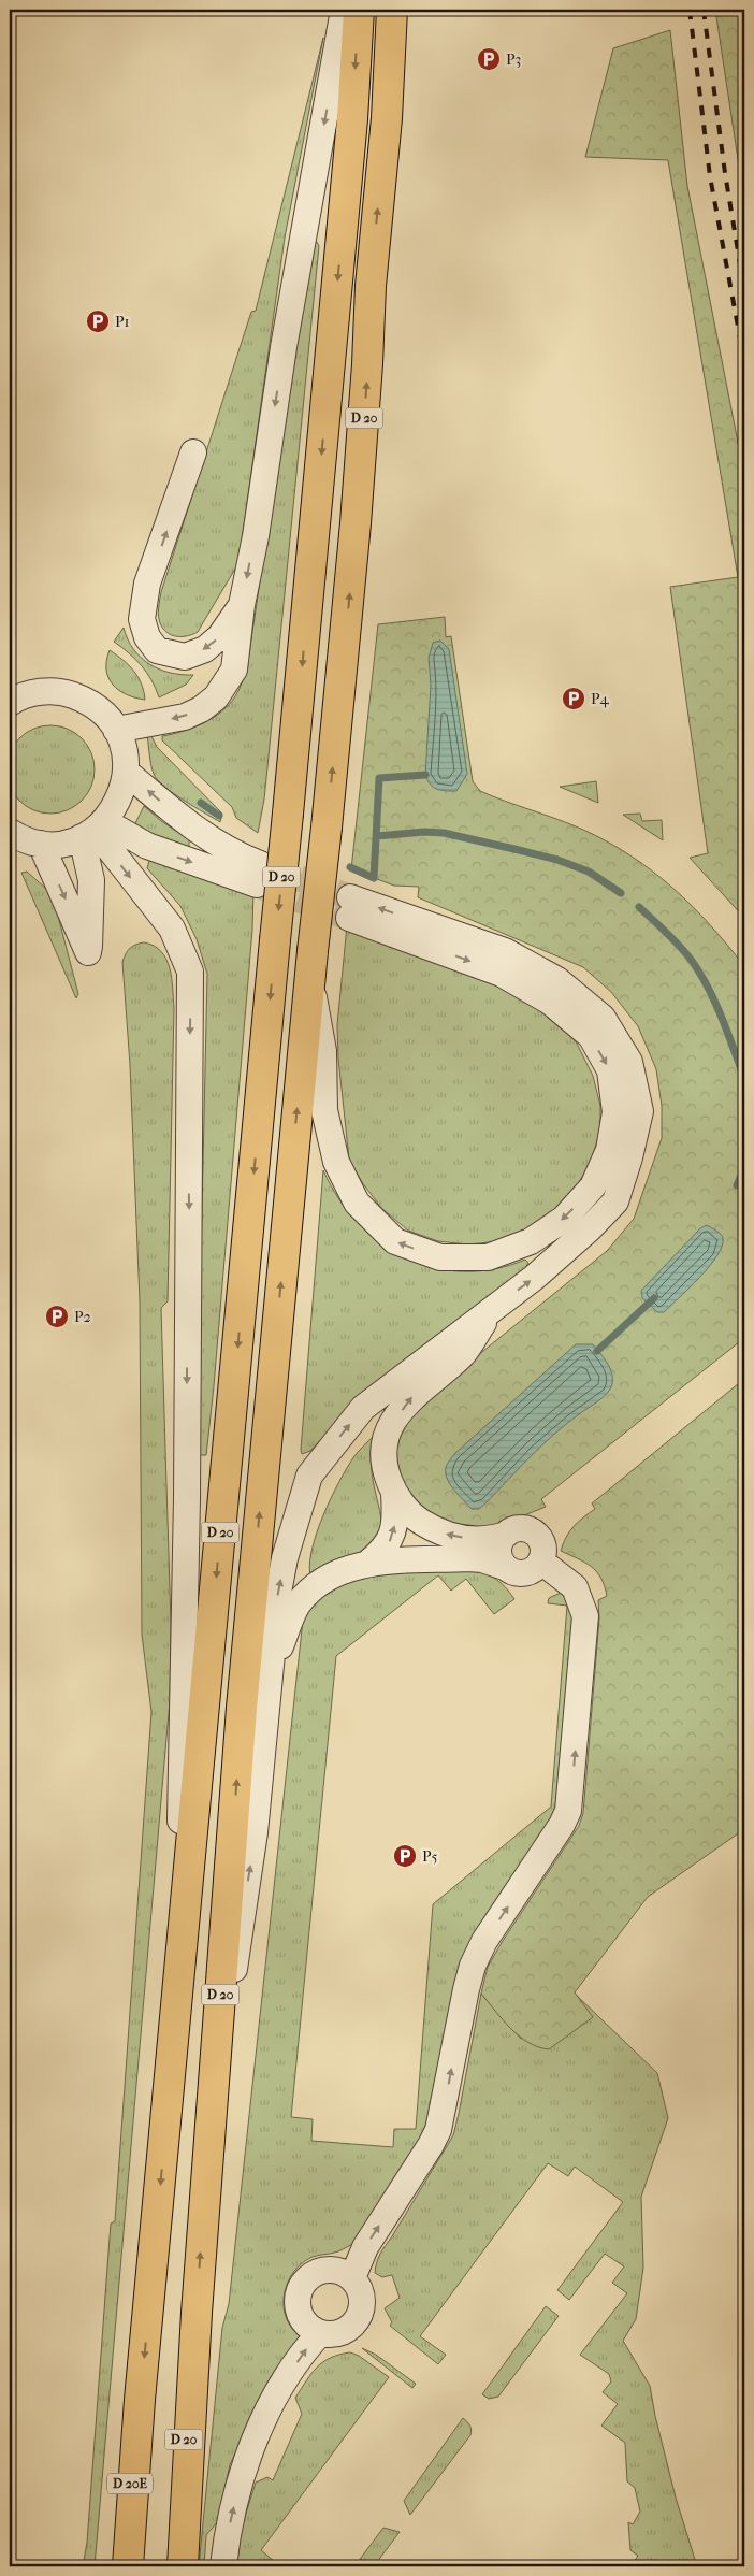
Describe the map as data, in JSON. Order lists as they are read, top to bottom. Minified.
{"streets":{"highway":["D 20","D 20E"]},"crossings":[["D 20","D 20E"]],"places":{"parking":["P3","P1","P4","P2","P5"]}}
